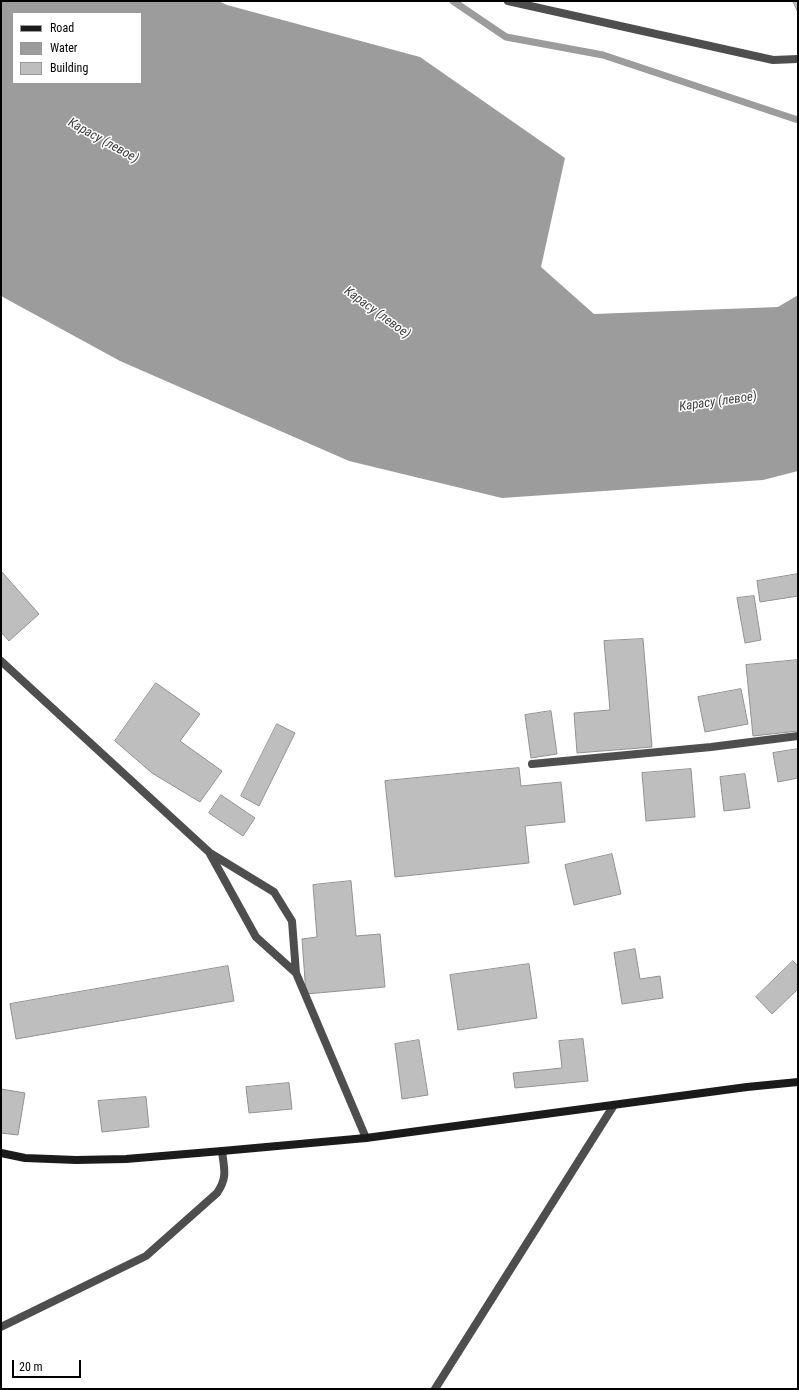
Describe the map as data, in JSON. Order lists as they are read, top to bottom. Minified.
{"water":["Карасу (левое)"],"legend":["Road","Water","Building"],"scale_bar":"20 m"}
